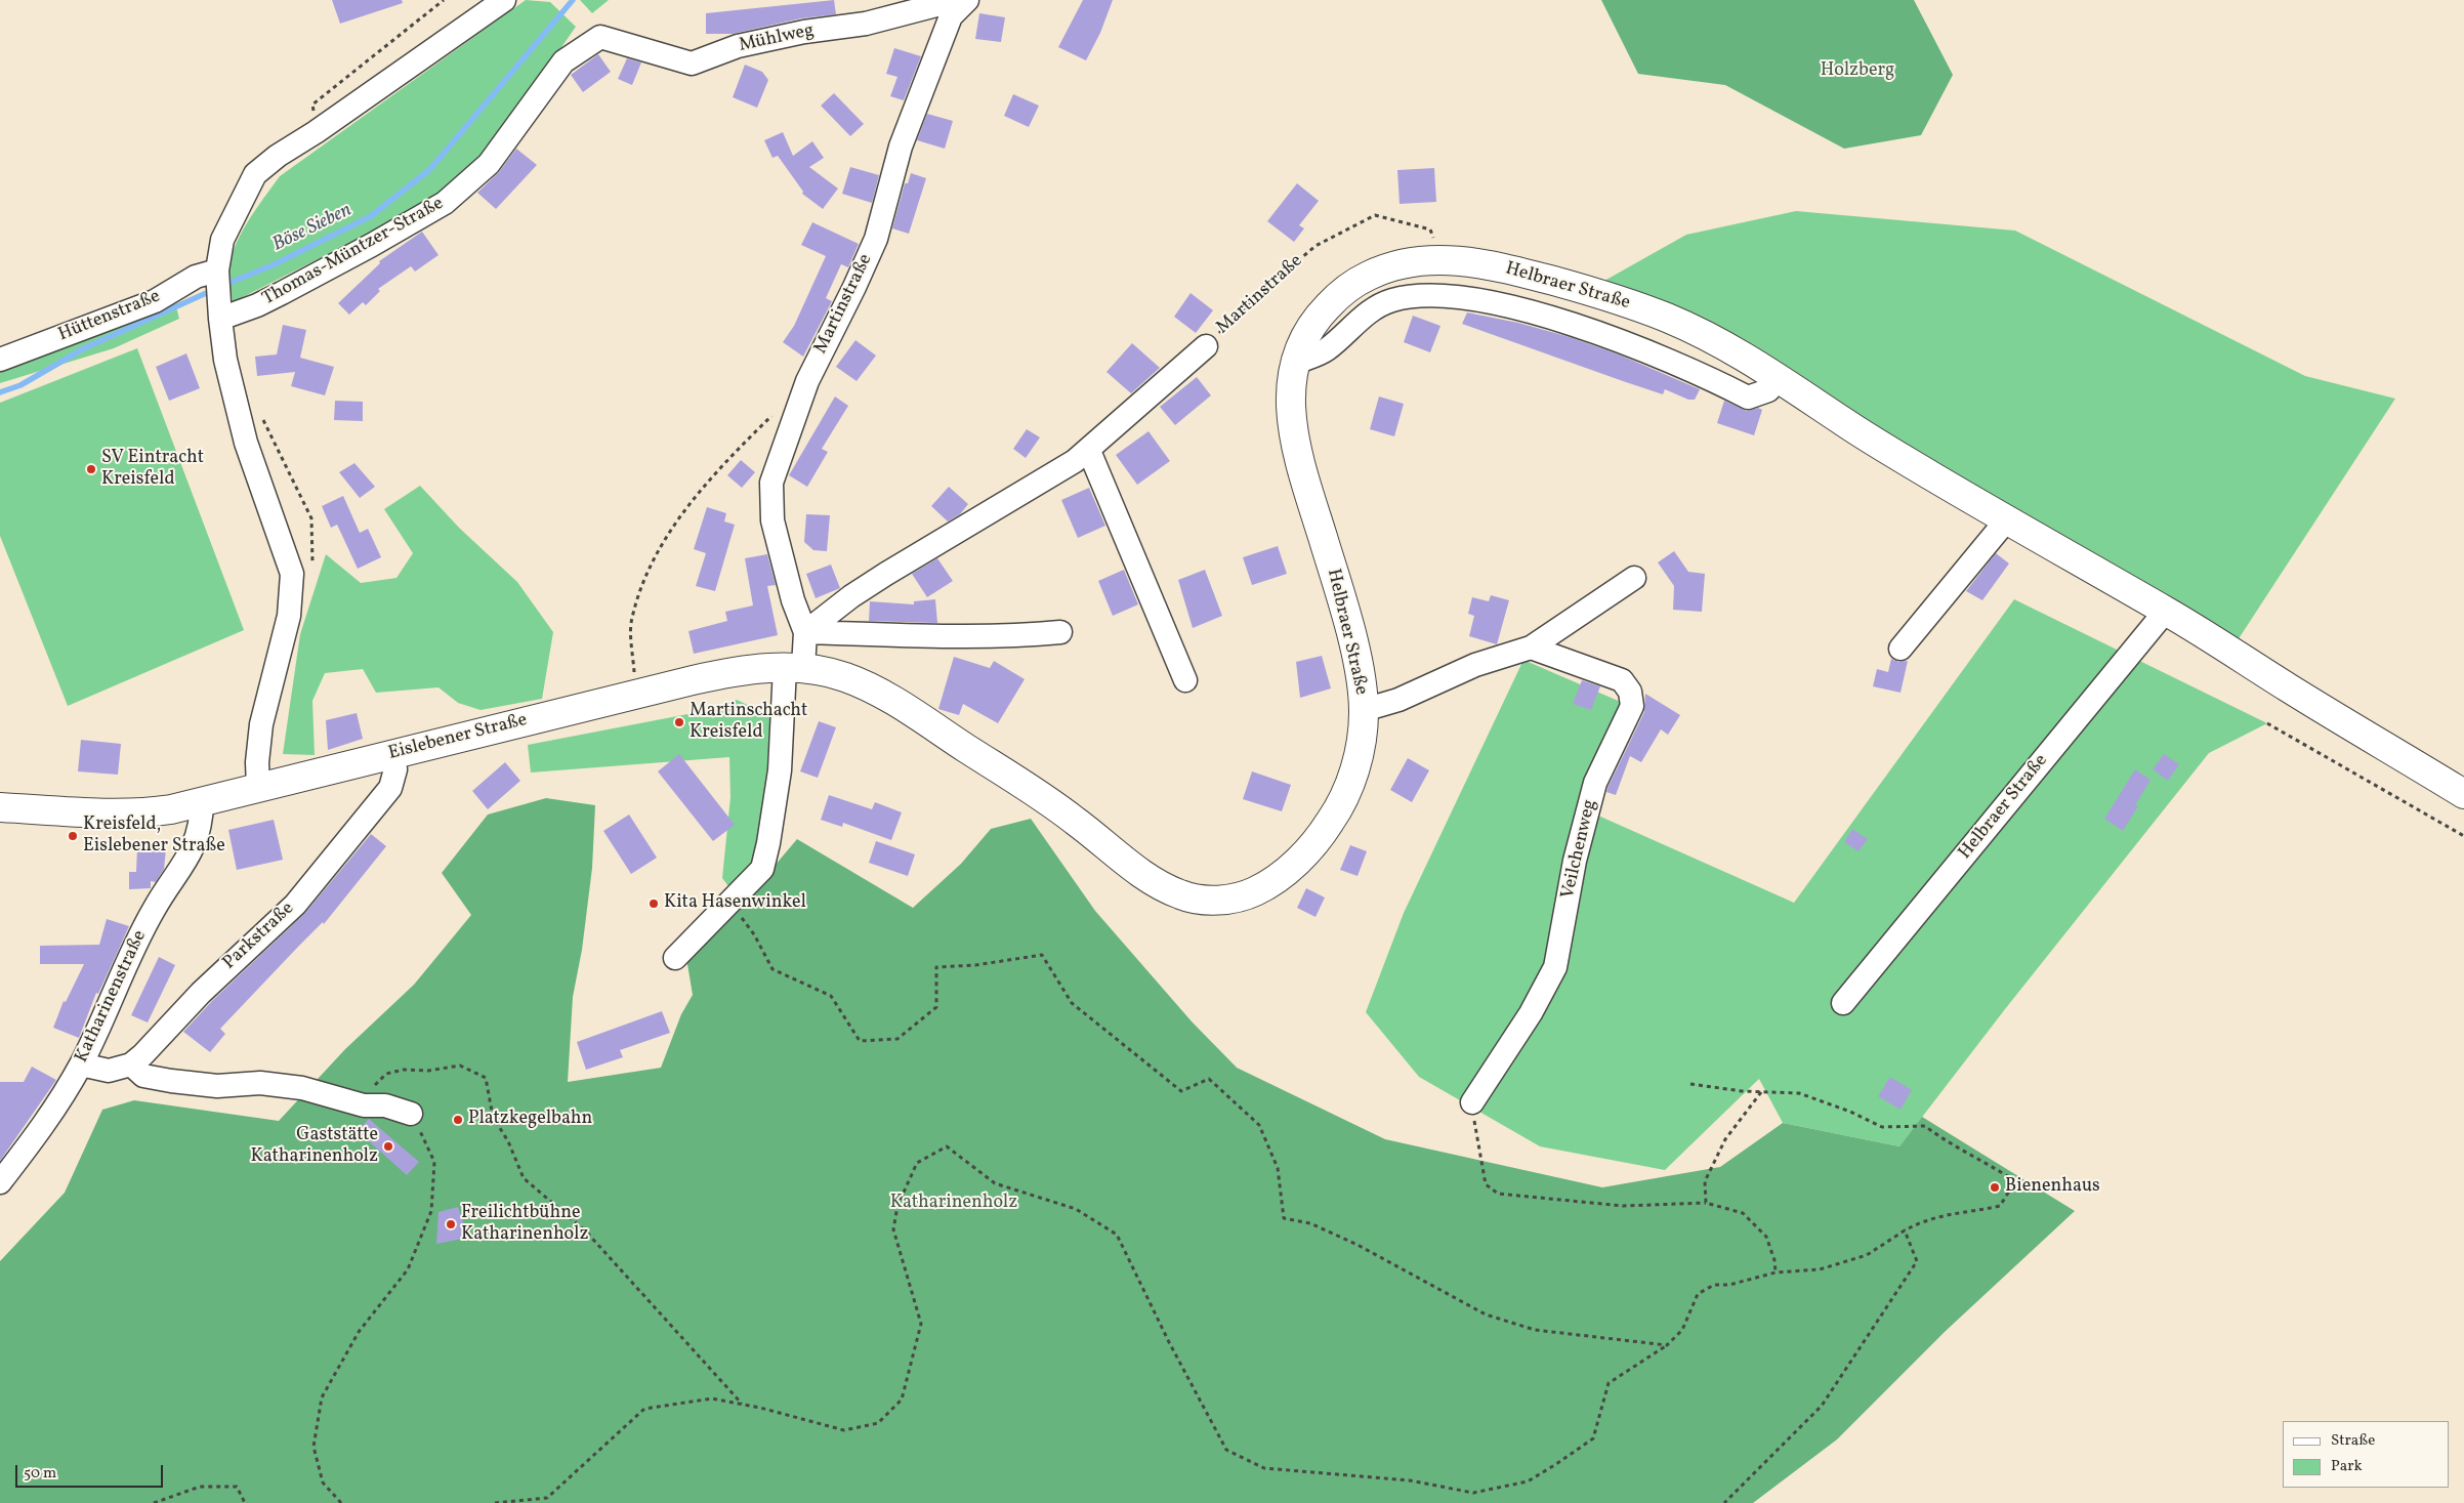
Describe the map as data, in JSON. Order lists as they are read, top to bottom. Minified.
{"streets":{"main road":["Helbraer Straße","Eislebener Straße"],"street":["Mühlweg","Thomas-Müntzer-Straße","Martinstraße","Hüttenstraße","Veilchenweg","Parkstraße","Katharinenstraße"]},"crossings":[["Mühlweg","Thomas-Müntzer-Straße"],["Thomas-Müntzer-Straße","Hüttenstraße"],["Helbraer Straße","Martinstraße"],["Helbraer Straße","Eislebener Straße"],["Martinstraße","Eislebener Straße"],["Eislebener Straße","Parkstraße"],["Eislebener Straße","Katharinenstraße"],["Parkstraße","Katharinenstraße"]],"water":["Böse Sieben"],"parks":["Holzberg","Katharinenholz"],"places":["SV Eintracht Kreisfeld","Martinschacht Kreisfeld","Kreisfeld, Eislebener Straße","Kita Hasenwinkel","Platzkegelbahn","Gaststätte Katharinenholz","Bienenhaus","Freilichtbühne Katharinenholz"],"legend":["Straße","Park"],"scale_bar":"50 m"}
